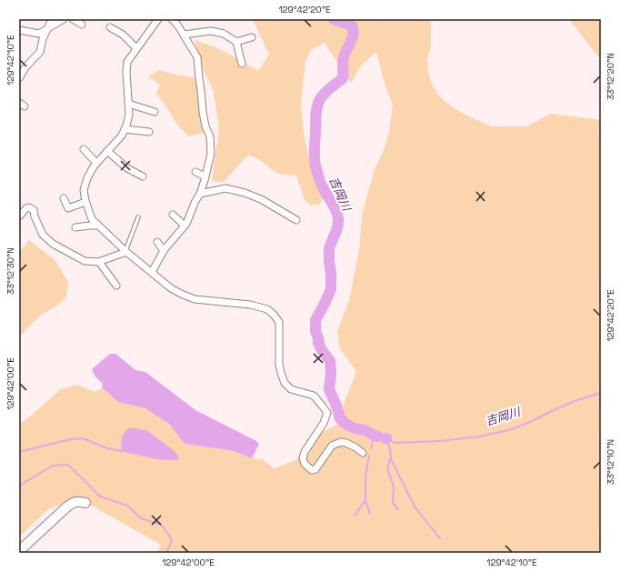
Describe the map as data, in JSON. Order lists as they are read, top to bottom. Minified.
{"water":["吉岡川"],"coordinates":["129°42'20\"E","129°42'10\"E","33°12'20\"N","33°12'30\"N","129°42'00\"E","33°12'10\"N"]}
